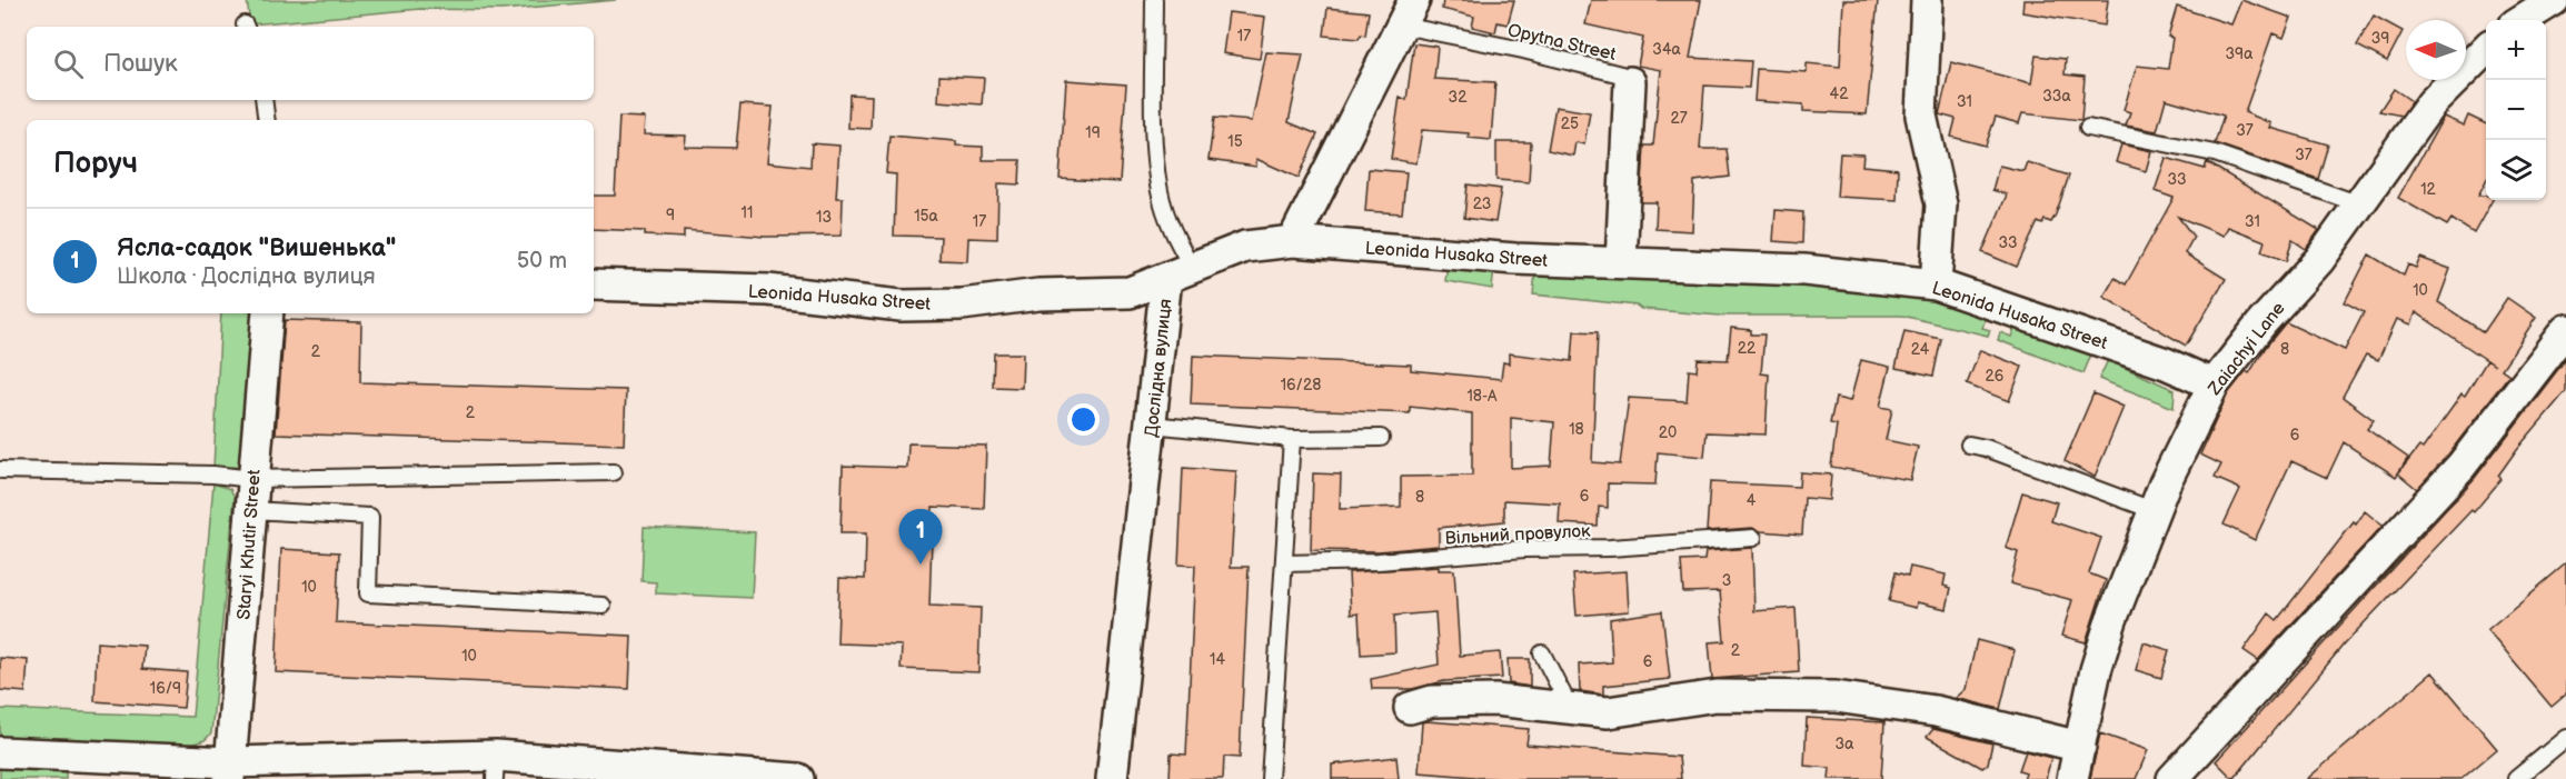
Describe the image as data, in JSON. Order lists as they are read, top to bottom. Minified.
{"streets":{"street":["Leonida Husaka Street","Zaiachyi Lane","Дослідна вулиця","Staryi Khutir Street"],"lane":["Opytna Street","Вільний провулок"]},"crossings":[["Leonida Husaka Street","Zaiachyi Lane"],["Leonida Husaka Street","Дослідна вулиця"]],"house_numbers":["17","39","34а","39а","42","33а","32","31","27","25","37","19","15","37","33","12","23","11","9","15а","13","17","31","33","10","22","24","8","2","26","16/28","18-А","2","18","20","6","6","8","4","3","10","2","10","14","6","16/9","3а"],"north":"left","page":{"map_buttons":["+","−"],"search":"Пошук","heading":"Поруч","list":[{"mark":"1","name":"Ясла-садок \"Вишенька\"","note":"Школа · Дослідна вулиця","value":"50 m"}],"pins":"1"}}
